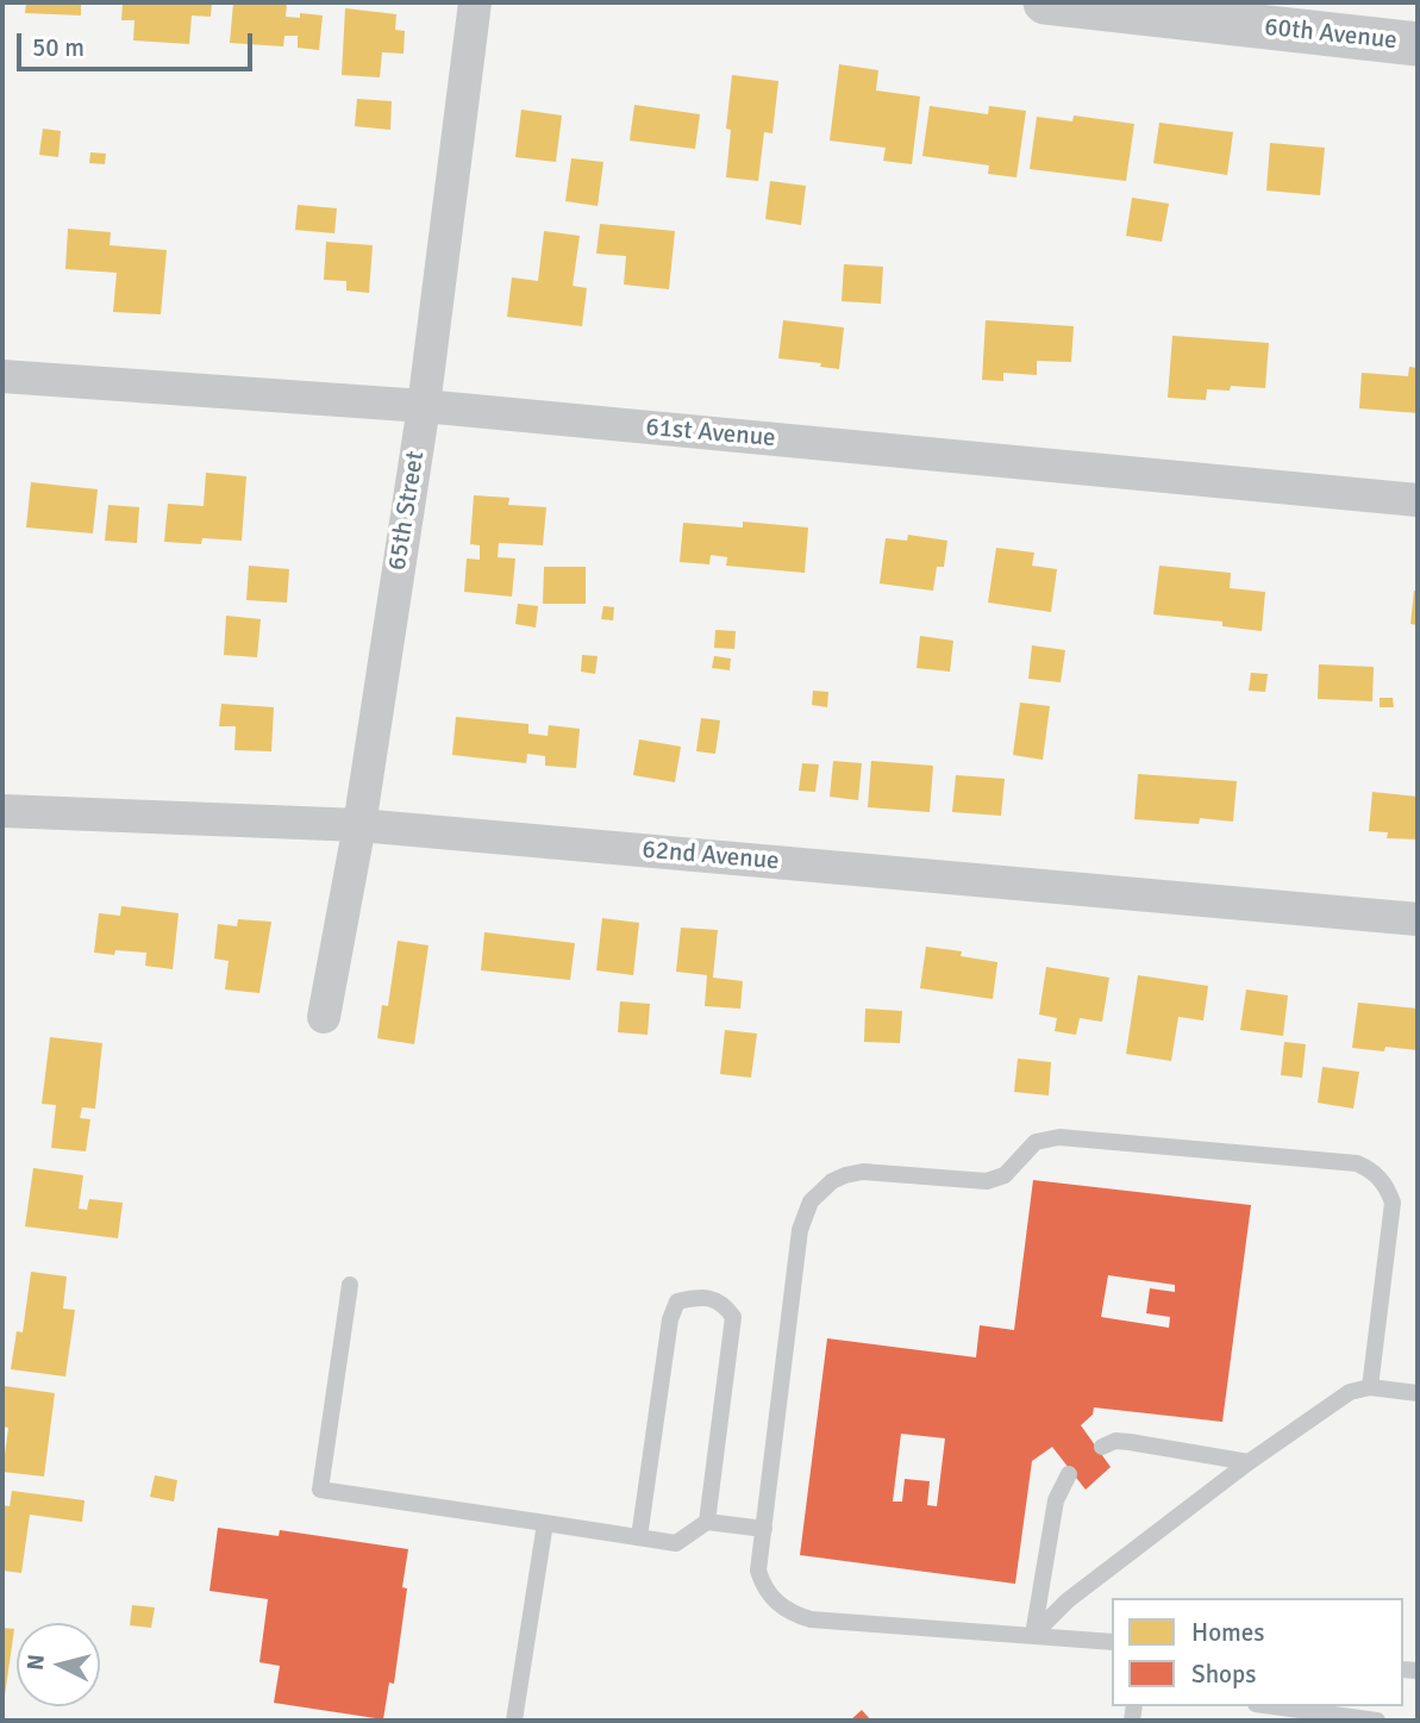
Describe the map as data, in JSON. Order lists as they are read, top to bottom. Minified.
{"streets":{"street":["60th Avenue","61st Avenue","65th Street","62nd Avenue"]},"crossings":[["61st Avenue","65th Street"],["65th Street","62nd Avenue"]],"legend":["Homes","Shops"],"scale_bar":"50 m","north":"left"}
